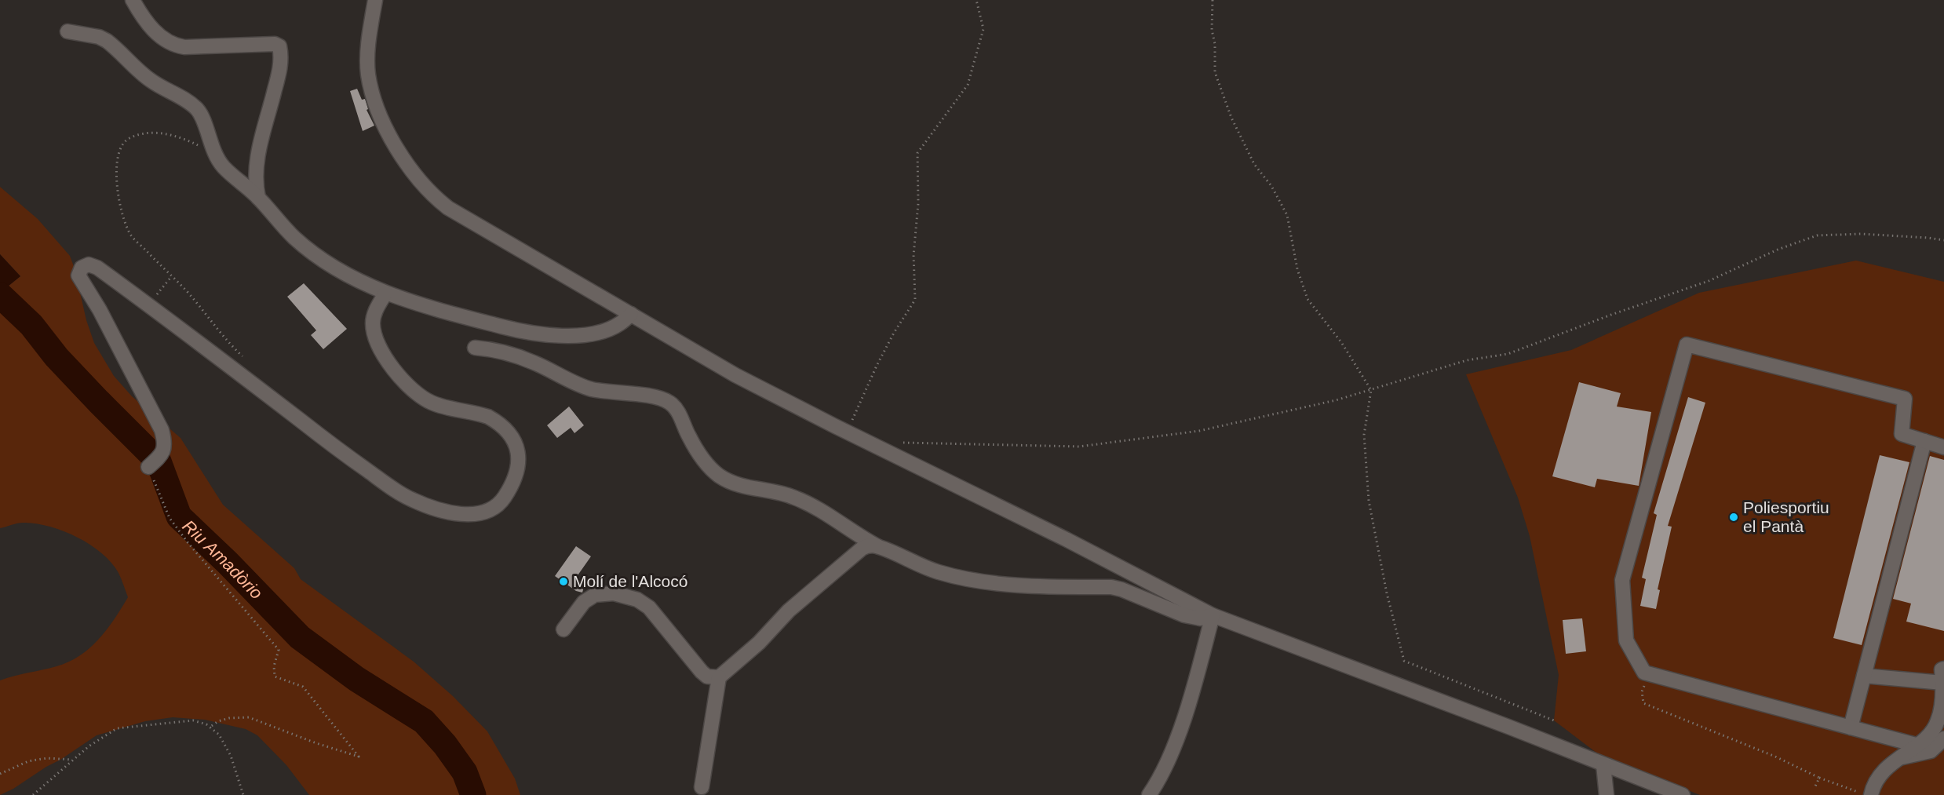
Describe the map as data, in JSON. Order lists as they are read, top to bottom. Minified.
{"water":["Riu Amadòrio"],"places":["Poliesportiu el Pantà","Molí de l'Alcocó"]}
